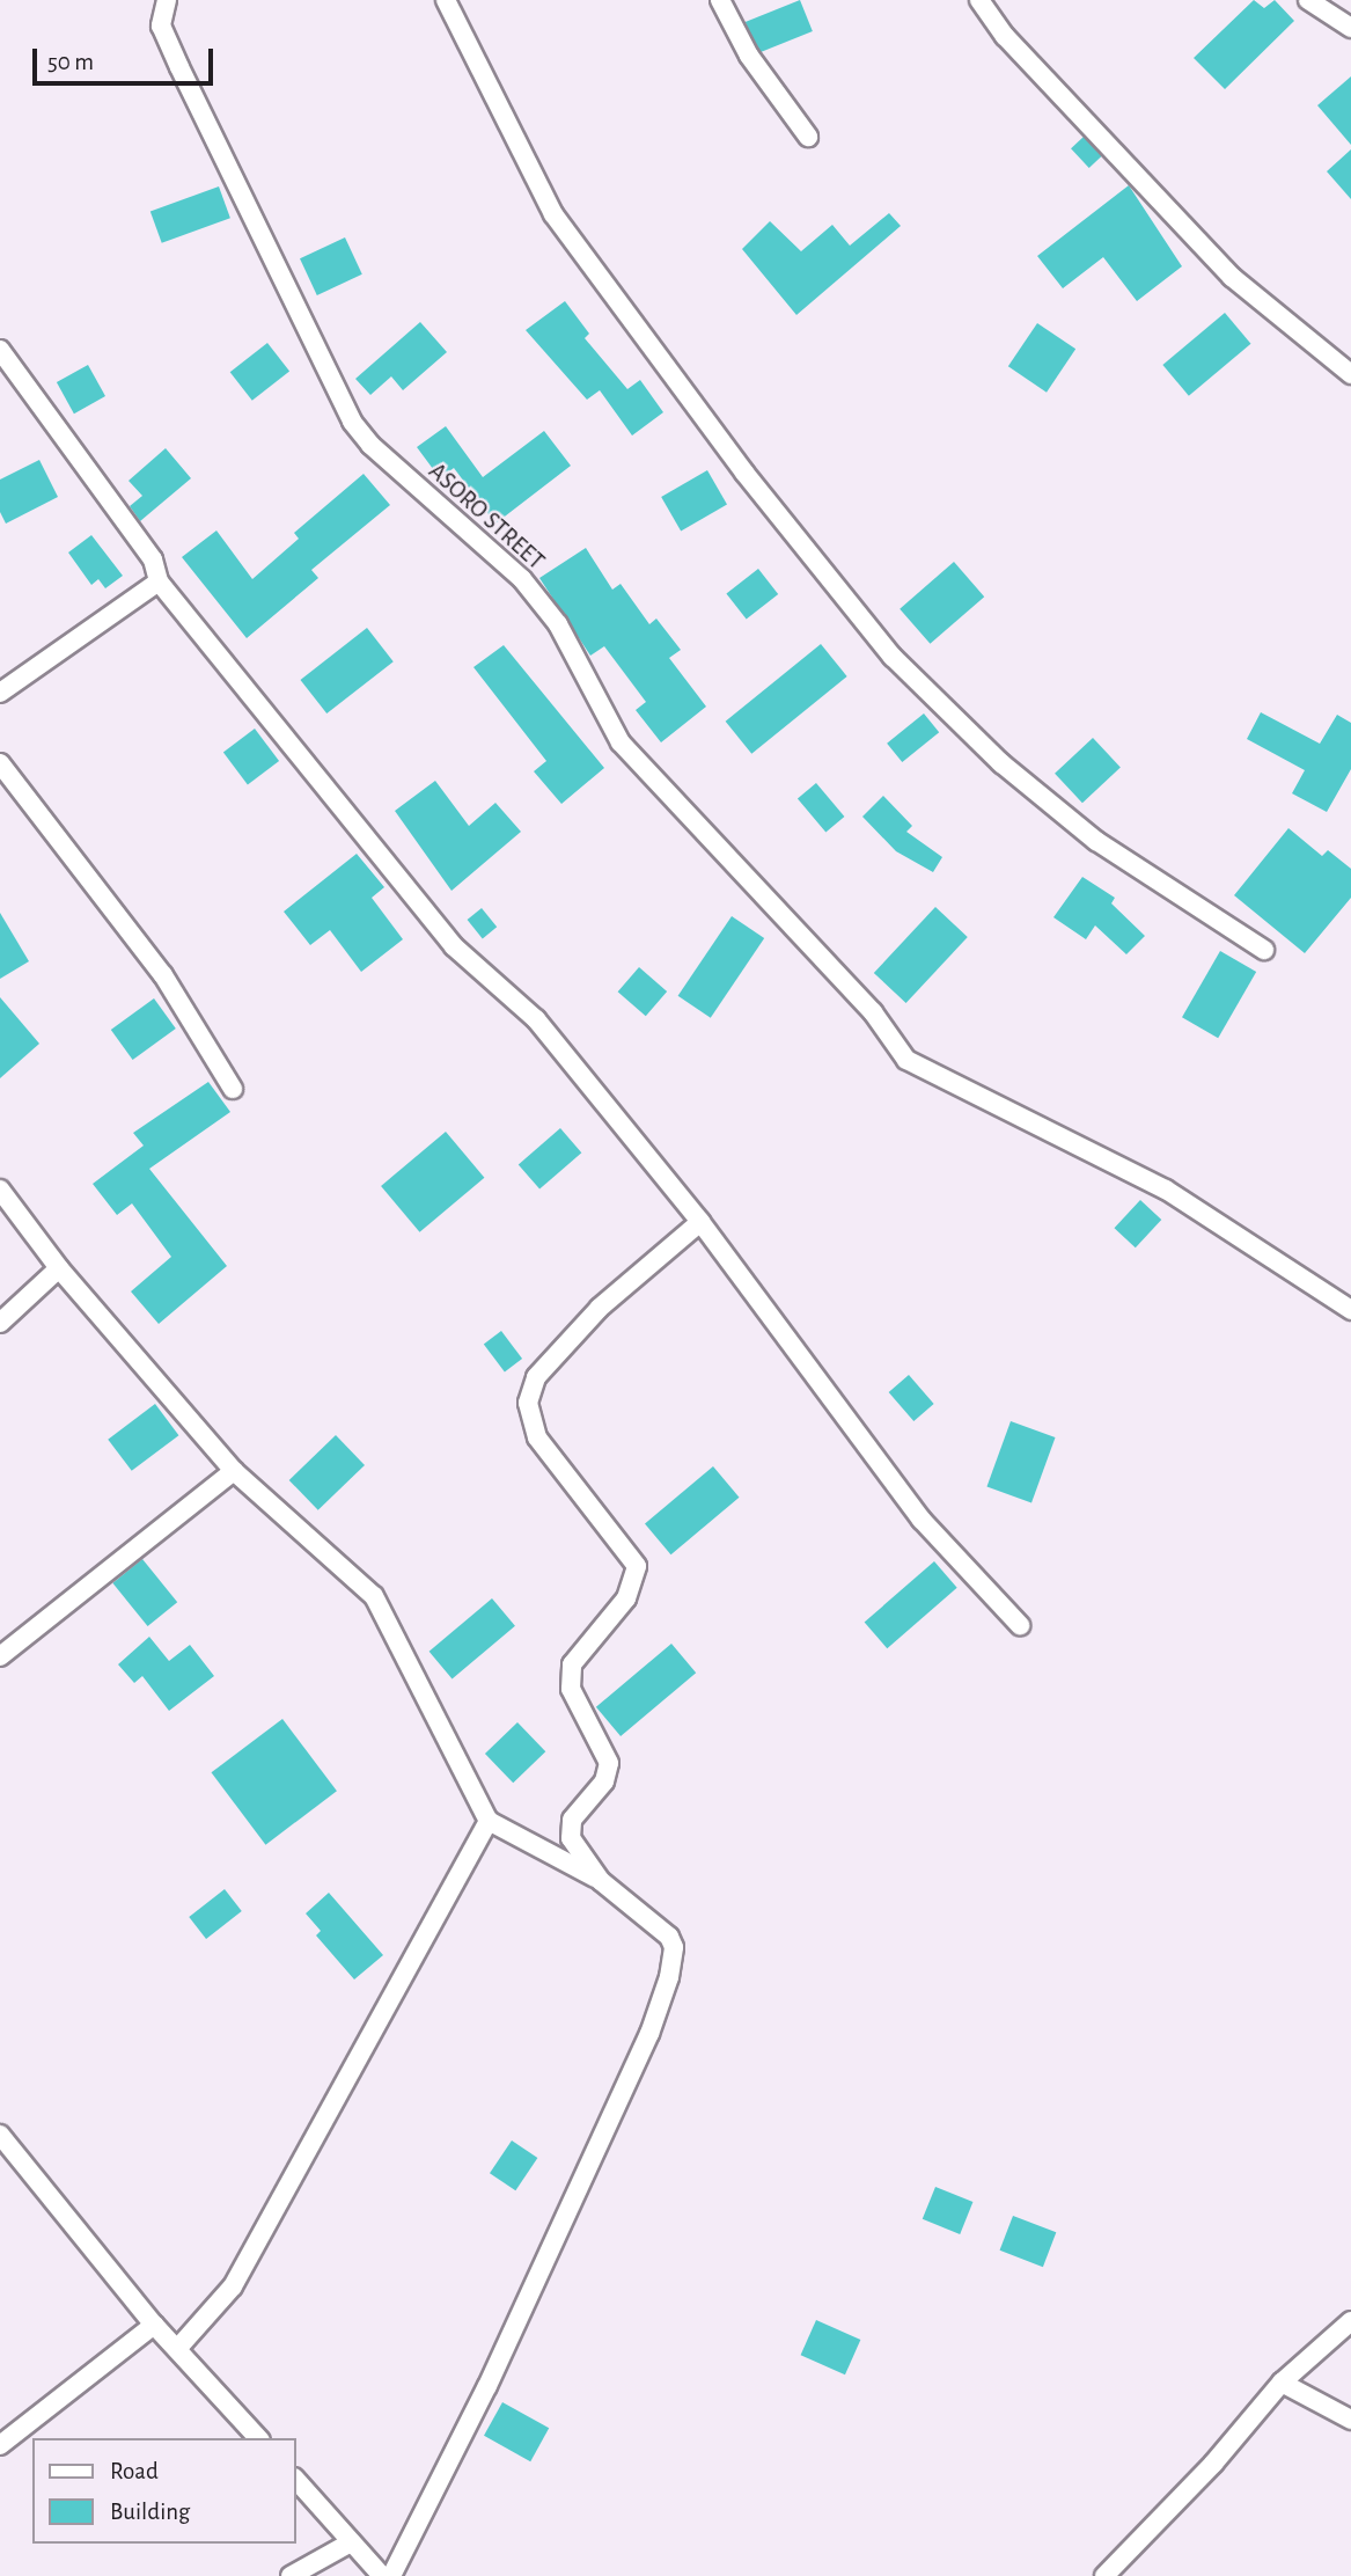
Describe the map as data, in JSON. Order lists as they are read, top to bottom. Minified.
{"streets":{"street":["ASORO STREET"]},"legend":["Road","Building"],"scale_bar":"50 m"}
